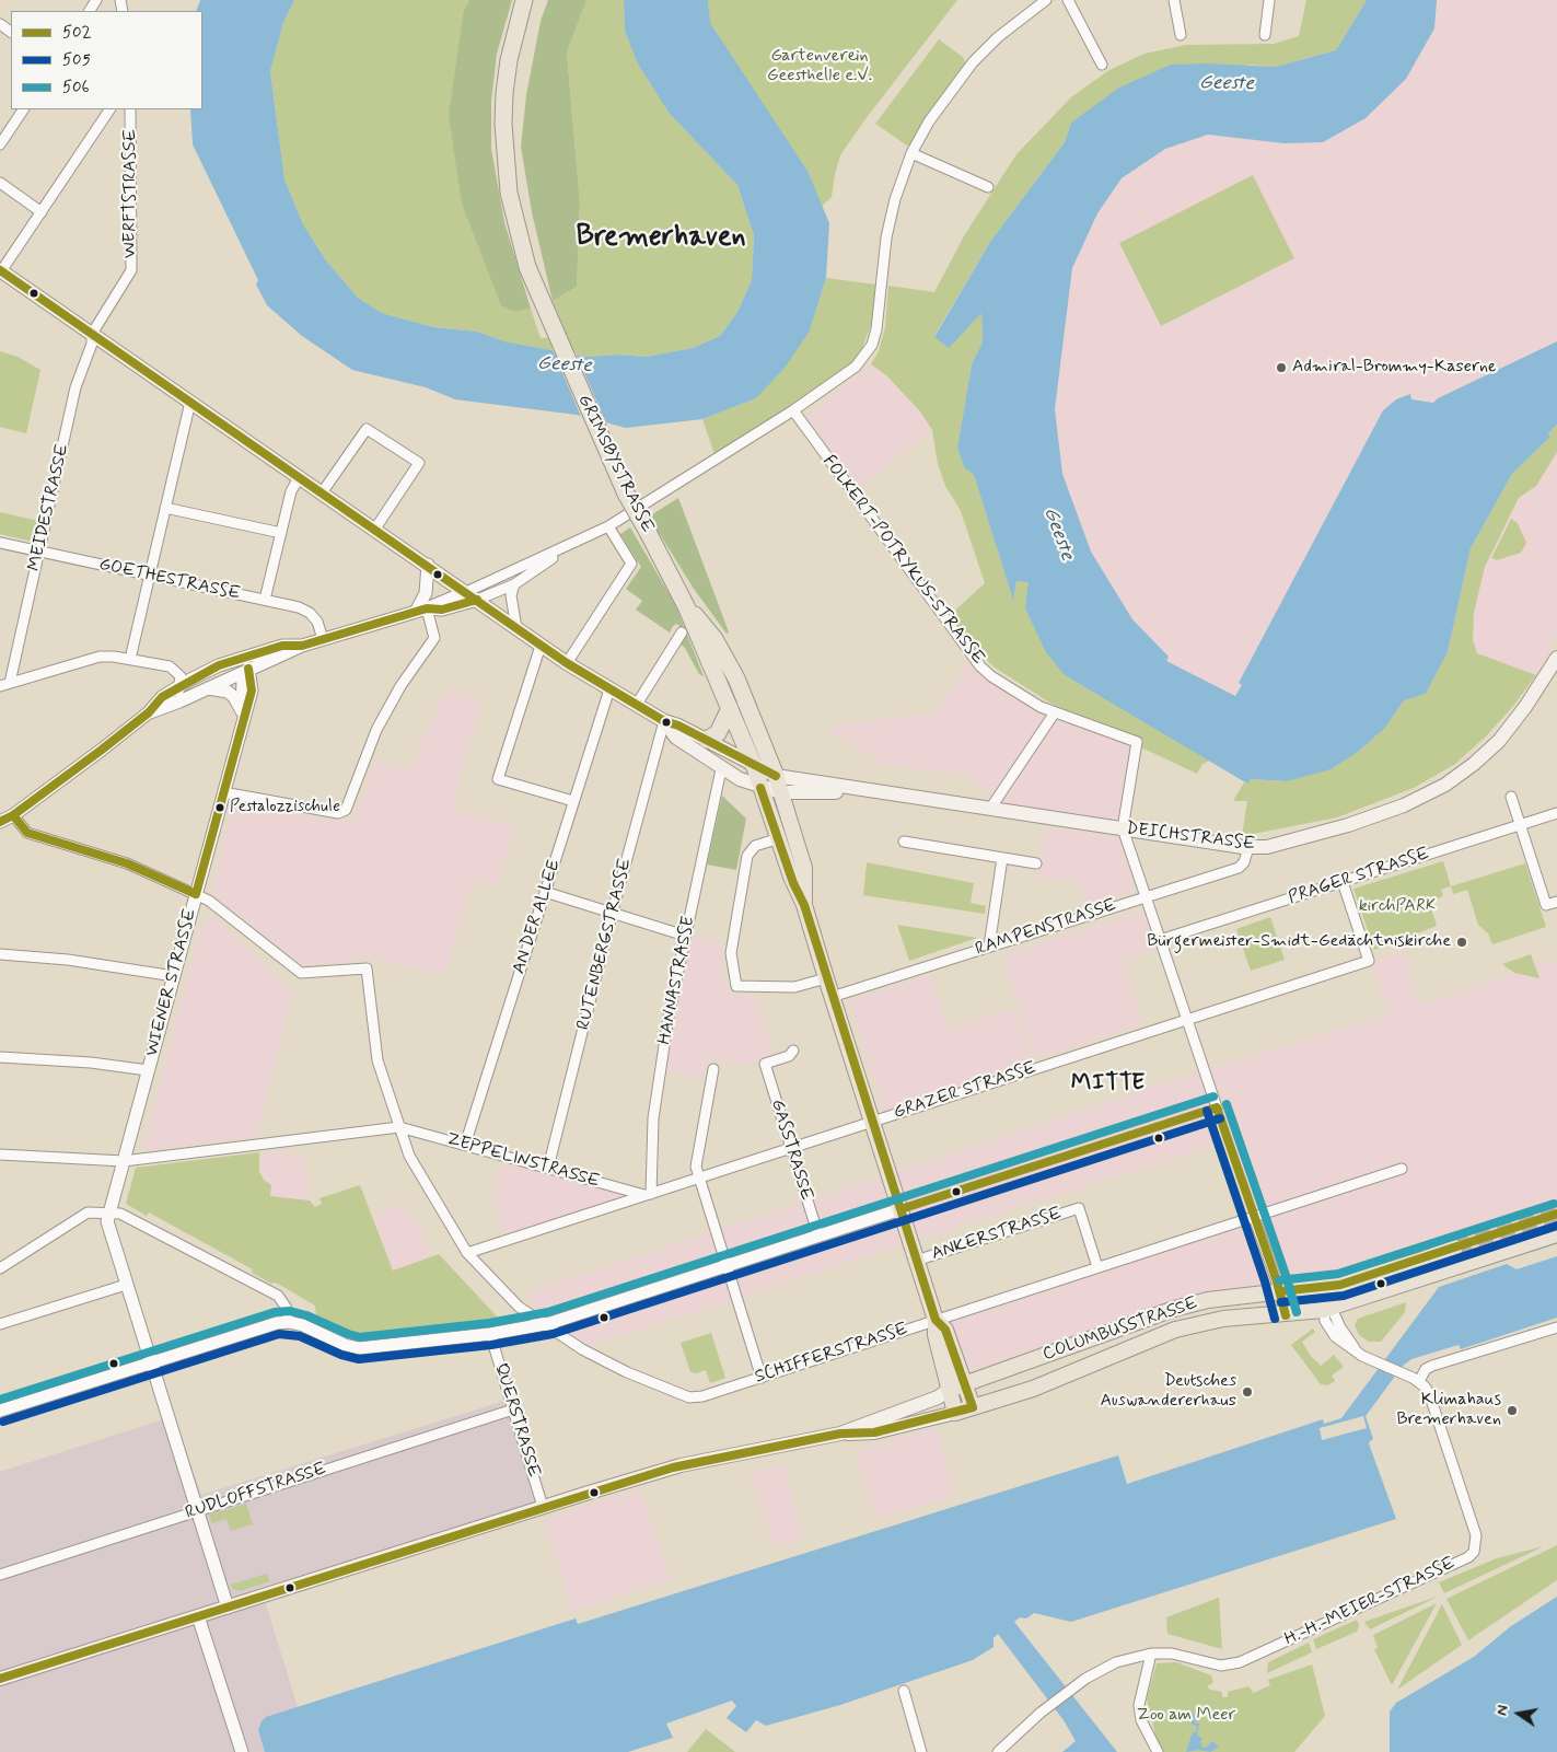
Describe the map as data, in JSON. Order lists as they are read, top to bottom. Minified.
{"streets":{"highway":["GRIMSBYSTRASSE"],"main road":["DEICHSTRASSE","COLUMBUSSTRASSE"],"street":["WERFTSTRASSE","MEIDESTRASSE","FOLKERT-POTRYKUS-STRASSE","GOETHESTRASSE","PRAGER STRASSE","AN DER ALLEE","RAMPENSTRASSE","RUTENBERGSTRASSE","HANNASTRASSE","WIENER STRASSE","GRAZER STRASSE","GASSTRASSE","ZEPPELINSTRASSE","ANKERSTRASSE","SCHIFFERSTRASSE","QUERSTRASSE","RUDLOFFSTRASSE","H.-H.-MEIER-STRASSE"]},"crossings":[["WERFTSTRASSE","MEIDESTRASSE"],["WERFTSTRASSE","DEICHSTRASSE"],["GRIMSBYSTRASSE","DEICHSTRASSE"],["MEIDESTRASSE","GOETHESTRASSE"],["MEIDESTRASSE","DEICHSTRASSE"],["FOLKERT-POTRYKUS-STRASSE","DEICHSTRASSE"],["DEICHSTRASSE","AN DER ALLEE"],["DEICHSTRASSE","RAMPENSTRASSE"],["DEICHSTRASSE","RUTENBERGSTRASSE"],["DEICHSTRASSE","HANNASTRASSE"],["PRAGER STRASSE","GRAZER STRASSE"],["AN DER ALLEE","ZEPPELINSTRASSE"],["RUTENBERGSTRASSE","ZEPPELINSTRASSE"],["HANNASTRASSE","GRAZER STRASSE"],["HANNASTRASSE","ZEPPELINSTRASSE"],["WIENER STRASSE","SCHIFFERSTRASSE"],["GRAZER STRASSE","GASSTRASSE"],["GRAZER STRASSE","ZEPPELINSTRASSE"],["GRAZER STRASSE","SCHIFFERSTRASSE"],["ZEPPELINSTRASSE","SCHIFFERSTRASSE"],["ANKERSTRASSE","SCHIFFERSTRASSE"],["QUERSTRASSE","RUDLOFFSTRASSE"]],"districts":["Bremerhaven","MITTE"],"water":["Geeste"],"parks":["Gartenverein Geesthelle e.V.","kirchPARK","Zoo am Meer"],"places":["Admiral-Brommy-Kaserne","Pestalozzischule","Bürgermeister-Smidt-Gedächtniskirche","Deutsches Auswandererhaus","Klimahaus Bremerhaven"],"lines":["transit line 502","transit line 506","transit line 505"],"legend":["502","505","506"],"north":"left"}
